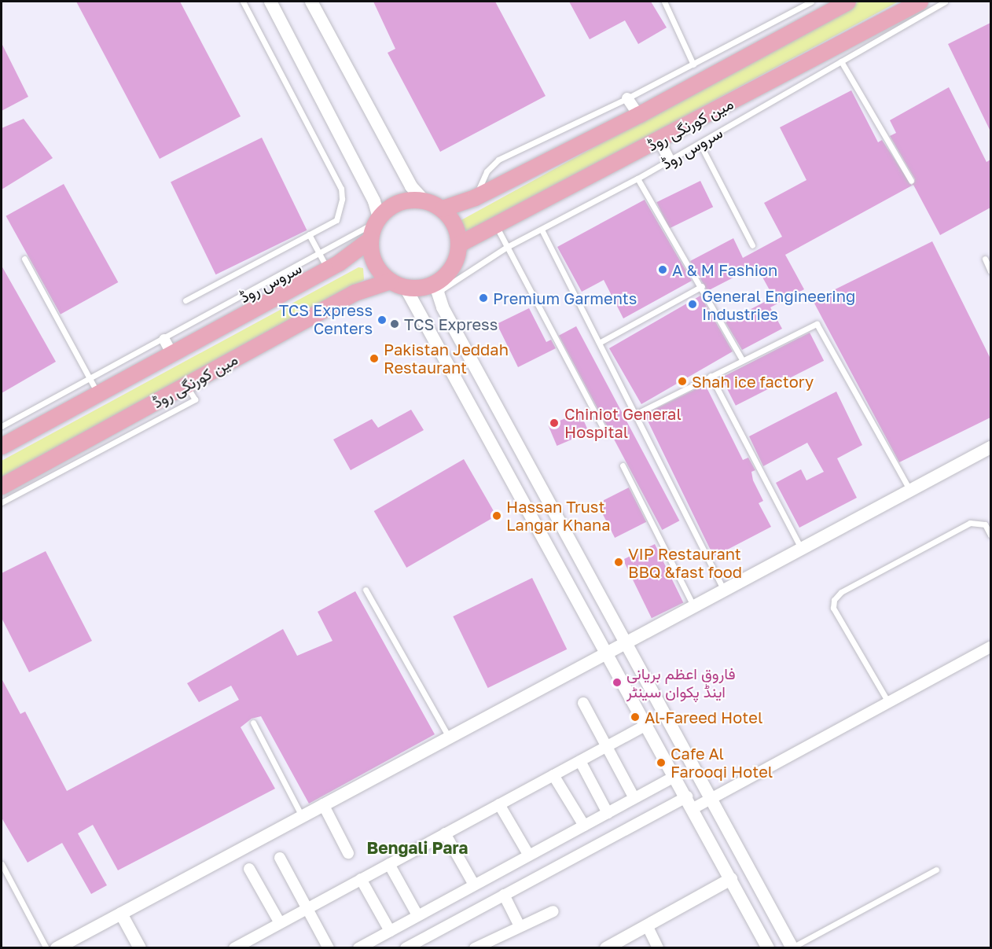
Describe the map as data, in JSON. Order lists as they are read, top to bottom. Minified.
{"streets":{"main road":["مین کورنگی روڈ"],"lane":["سروس روڈ"]},"crossings":[["مین کورنگی روڈ","سروس روڈ"]],"districts":["Bengali Para"],"places":["A & M Fashion","Premium Garments","General Engineering Industries","TCS Express Centers","TCS Express","Pakistan Jeddah Restaurant","Shah ice factory","Chiniot General Hospital","Hassan Trust Langar Khana","VIP Restaurant BBQ &fast food","فاروق اعظم بریانی اینڈ پکوان سینٹر","Al-Fareed Hotel","Cafe Al Farooqi Hotel"]}
